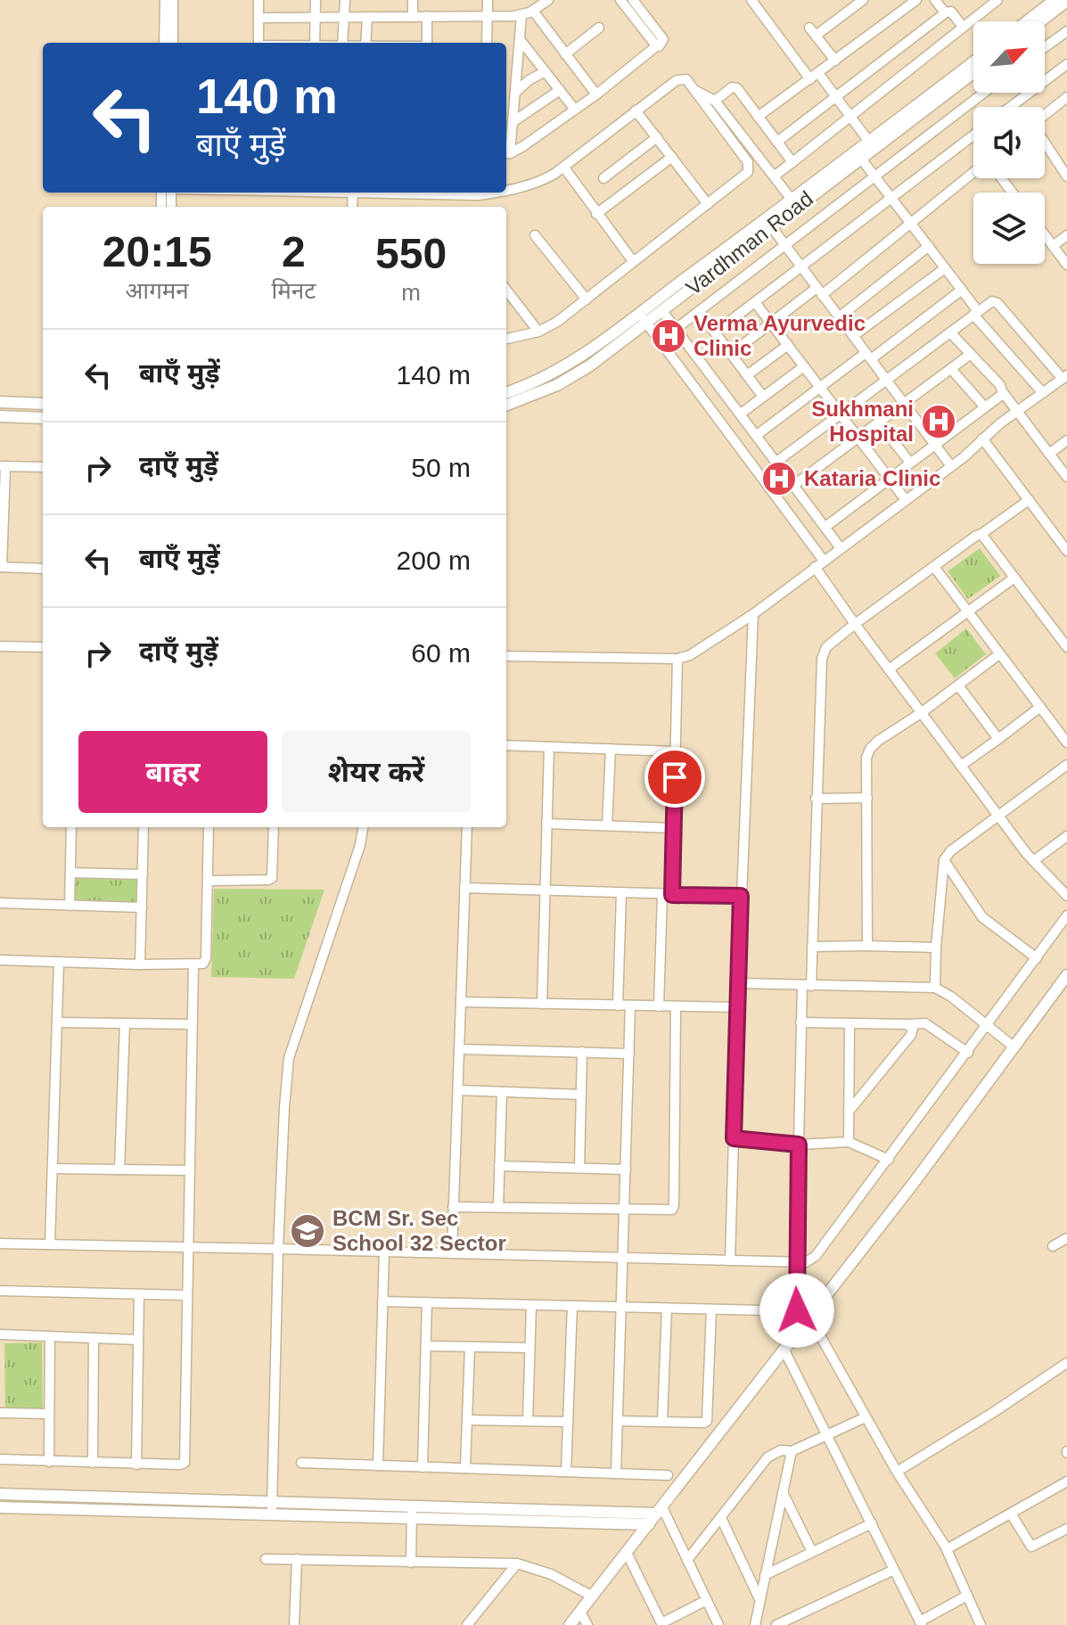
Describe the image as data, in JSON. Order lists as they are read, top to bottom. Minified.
{"streets":{"street":["Vardhman Road"]},"places":{"hospital":["Verma Ayurvedic Clinic","Sukhmani Hospital","Kataria Clinic"],"school or university":["BCM Sr. Sec School 32 Sector"]},"north":"top right","page":{"turn":["140 m","बाएँ मुड़ें"],"eta":["20:15","आगमन","2","मिनट","550","m"],"list":[{"name":"बाएँ मुड़ें","value":"140 m"},{"name":"दाएँ मुड़ें","value":"50 m"},{"name":"बाएँ मुड़ें","value":"200 m"},{"name":"दाएँ मुड़ें","value":"60 m"}],"buttons":["बाहर","शेयर करें"]}}
